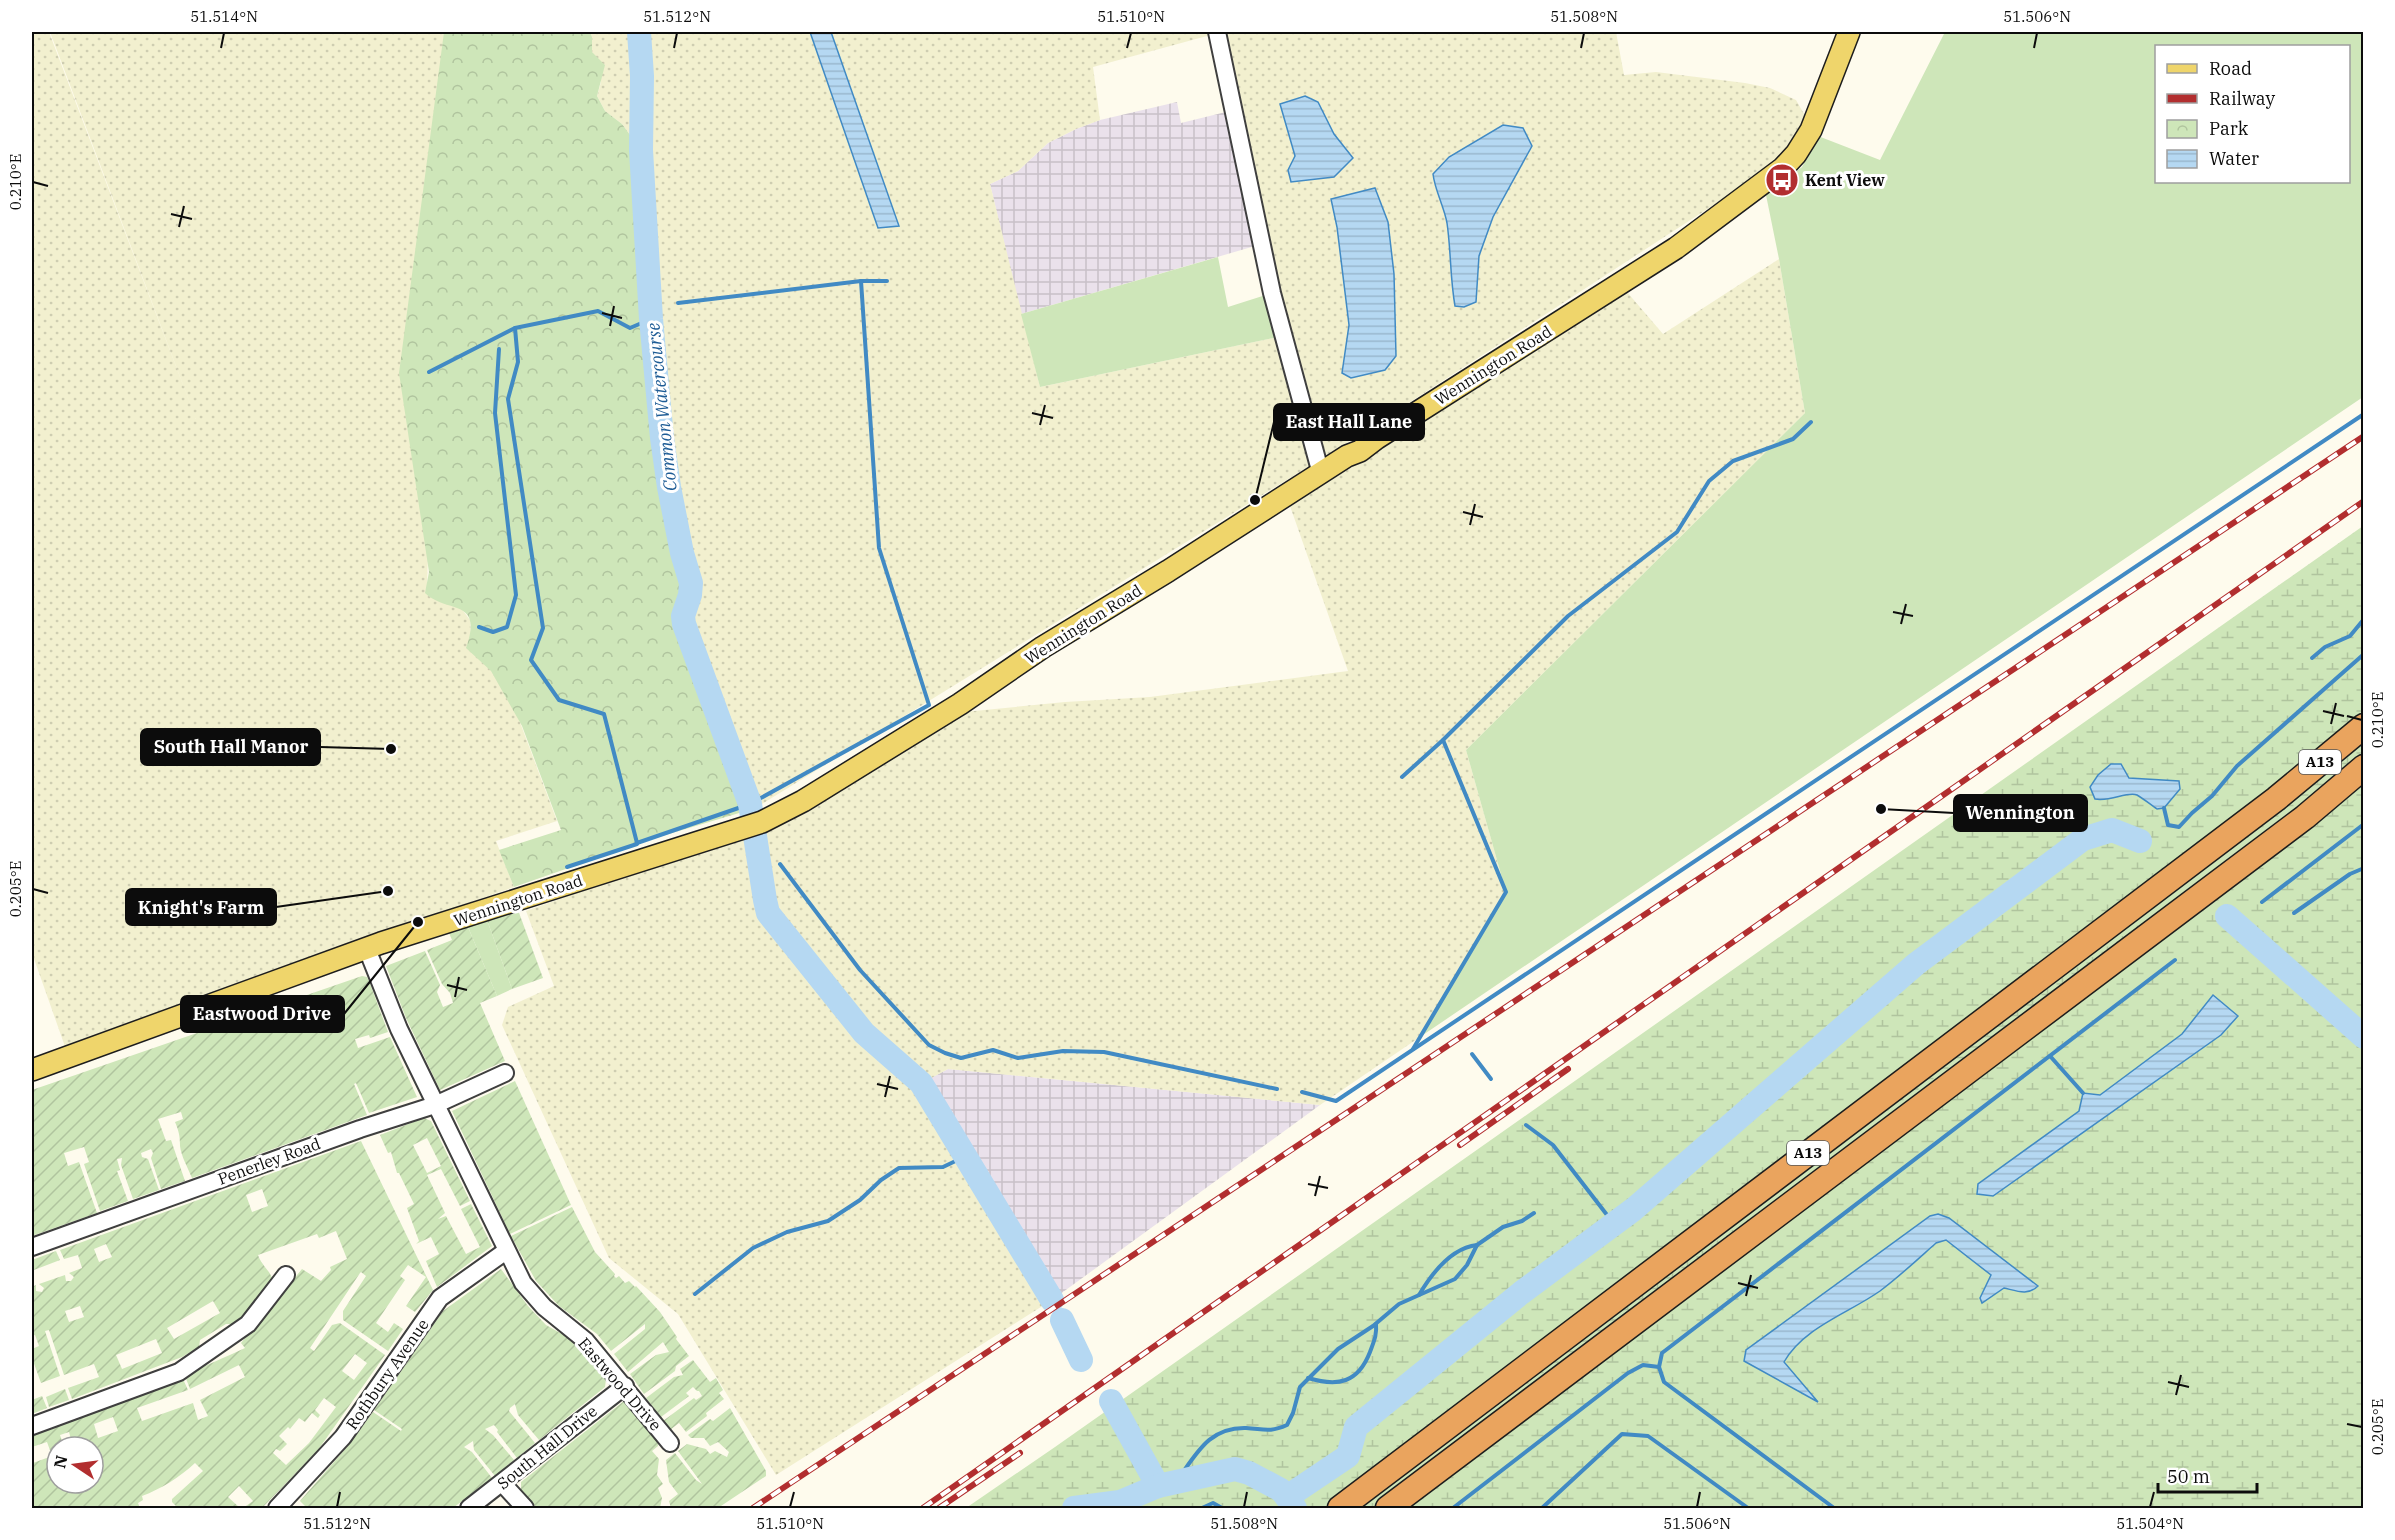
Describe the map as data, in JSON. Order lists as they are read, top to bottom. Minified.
{"streets":{"highway":["A13"],"main road":["Wennington Road"],"street":["Penerley Road","Rothbury Avenue","Eastwood Drive","South Hall Drive"]},"crossings":[["Wennington Road","Eastwood Drive"],["Penerley Road","Eastwood Drive"],["Rothbury Avenue","Eastwood Drive"],["Eastwood Drive","South Hall Drive"]],"water":["Common Watercourse"],"places":{"bus stop":["Kent View"],"other":["East Hall Lane","South Hall Manor","Wennington","Knight's Farm","Eastwood Drive"]},"legend":["Road","Railway","Park","Water"],"scale_bar":"50 m","north":"left","coordinates":["51.514°N","51.512°N","51.510°N","51.508°N","51.506°N","0.210°E","0.205°E","51.504°N"]}
